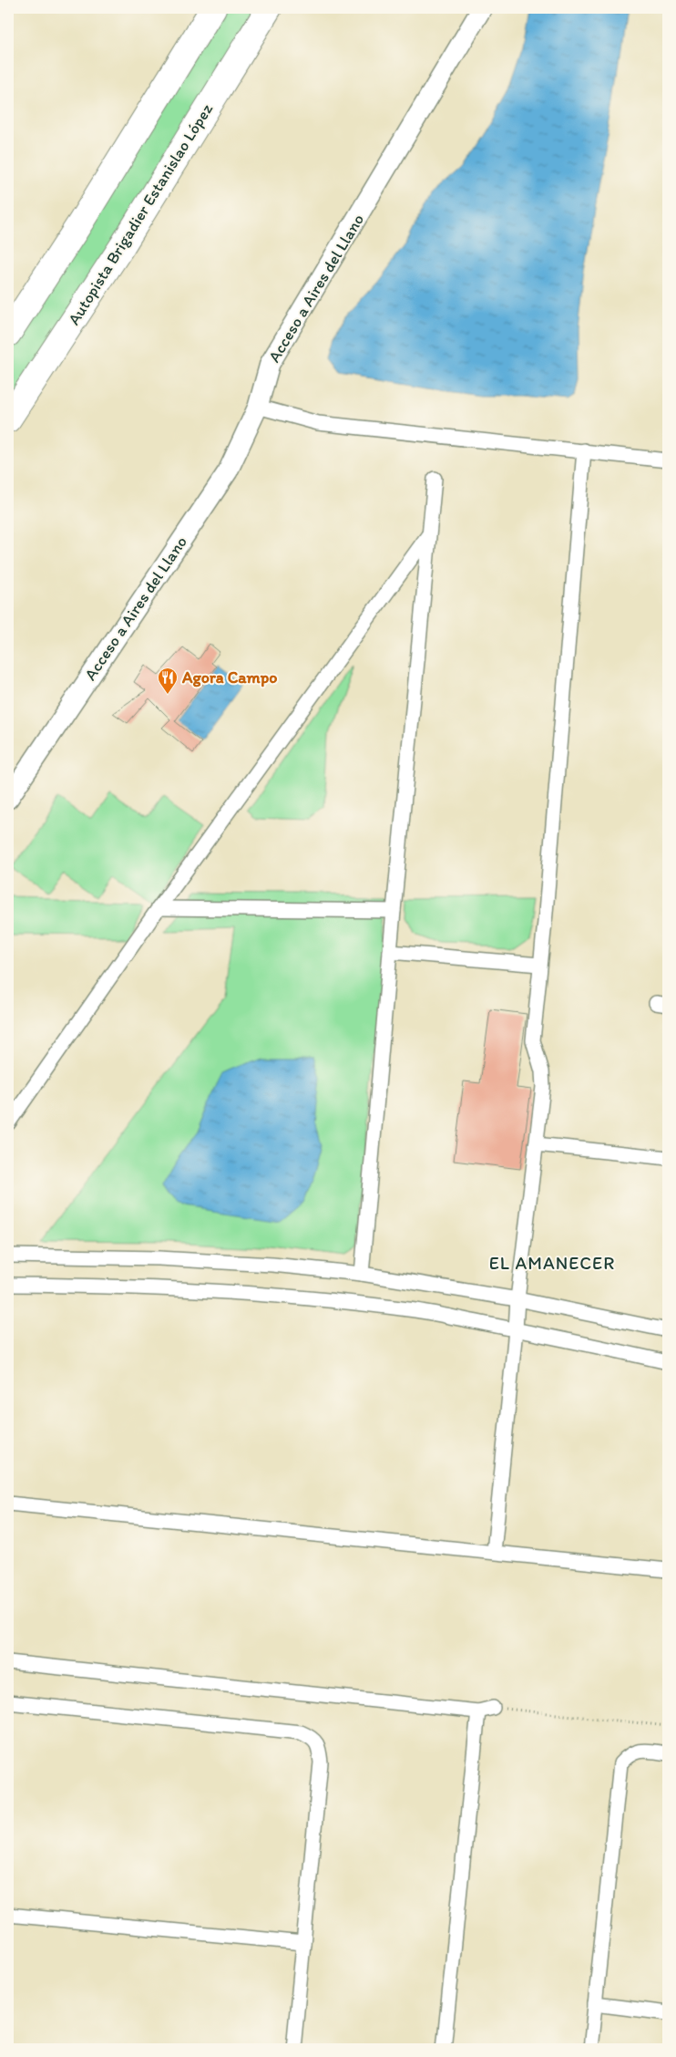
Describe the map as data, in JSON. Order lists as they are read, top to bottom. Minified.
{"streets":{"highway":["Autopista Brigadier Estanislao López"],"street":["Acceso a Aires del Llano"]},"districts":["EL AMANECER"],"places":{"restaurant":["Agora Campo"]}}
